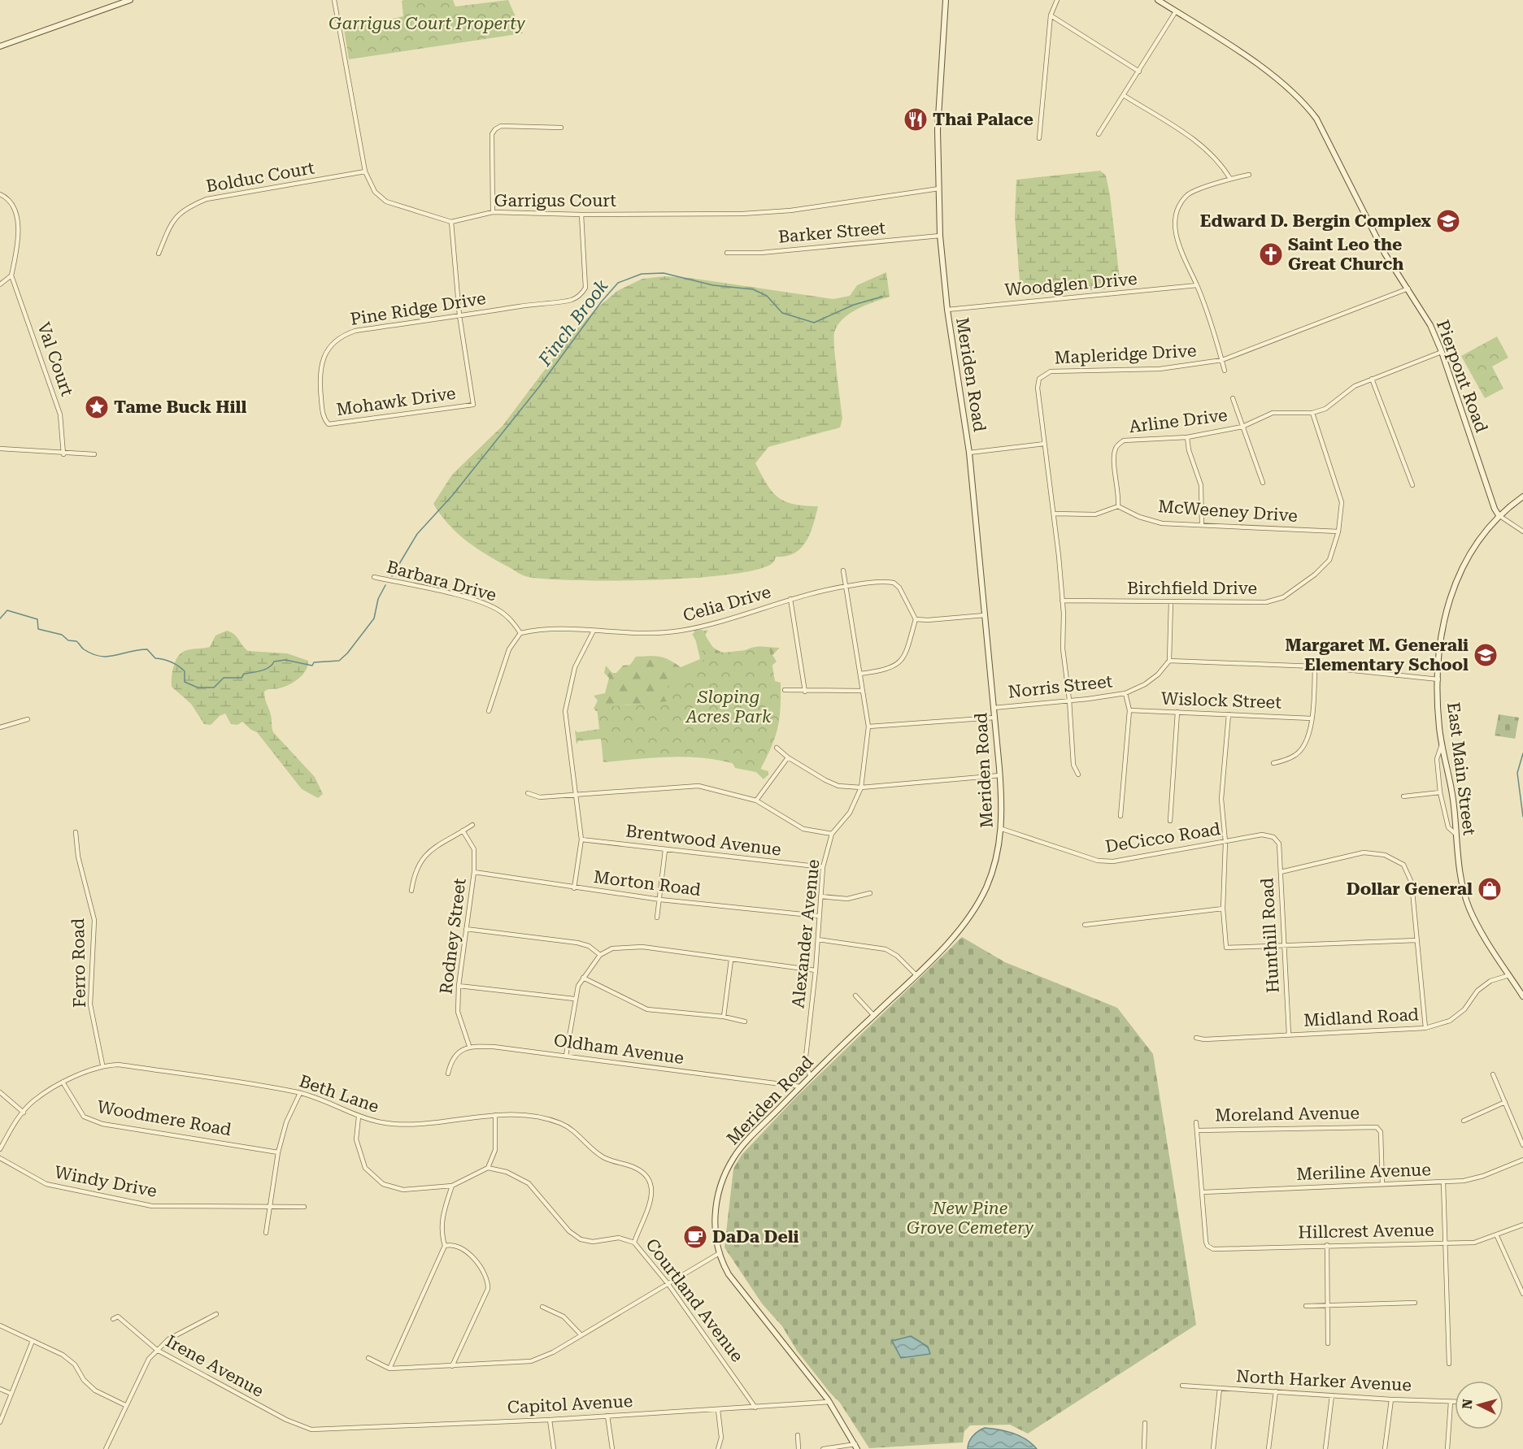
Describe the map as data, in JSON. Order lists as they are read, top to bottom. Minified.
{"streets":{"main road":["Meriden Road","Pierpont Road","East Main Street"],"street":["Bolduc Court","Garrigus Court","Barker Street","Woodglen Drive","Pine Ridge Drive","Mapleridge Drive","Val Court","Mohawk Drive","Arline Drive","McWeeney Drive","Barbara Drive","Birchfield Drive","Celia Drive","Norris Street","Wislock Street","DeCicco Road","Brentwood Avenue","Morton Road","Alexander Avenue","Hunthill Road","Rodney Street","Ferro Road","Midland Road","Oldham Avenue","Beth Lane","Moreland Avenue","Woodmere Road","Meriline Avenue","Windy Drive","Hillcrest Avenue","Courtland Avenue","Irene Avenue","North Harker Avenue","Capitol Avenue"]},"crossings":[["Garrigus Court","Pine Ridge Drive"],["Garrigus Court","Meriden Road"],["Barker Street","Meriden Road"],["Woodglen Drive","Meriden Road"],["Pine Ridge Drive","Mohawk Drive"],["Mapleridge Drive","Pierpont Road"],["Mapleridge Drive","Birchfield Drive"],["Mapleridge Drive","Norris Street"],["Meriden Road","Norris Street"],["Meriden Road","DeCicco Road"],["Meriden Road","Alexander Avenue"],["Meriden Road","Oldham Avenue"],["Meriden Road","Capitol Avenue"],["Pierpont Road","Arline Drive"],["Pierpont Road","East Main Street"],["Arline Drive","McWeeney Drive"],["Arline Drive","Birchfield Drive"],["McWeeney Drive","Birchfield Drive"],["Barbara Drive","Celia Drive"],["Celia Drive","Alexander Avenue"],["East Main Street","Midland Road"],["DeCicco Road","Hunthill Road"],["Brentwood Avenue","Alexander Avenue"],["Morton Road","Alexander Avenue"],["Morton Road","Rodney Street"],["Hunthill Road","Midland Road"],["Rodney Street","Oldham Avenue"],["Ferro Road","Beth Lane"],["Beth Lane","Woodmere Road"],["Beth Lane","Courtland Avenue"],["Moreland Avenue","Meriline Avenue"],["Meriline Avenue","Hillcrest Avenue"],["Courtland Avenue","Capitol Avenue"],["Irene Avenue","Capitol Avenue"]],"water":["Finch Brook"],"parks":["Garrigus Court Property","Sloping Acres Park","New Pine Grove Cemetery"],"places":{"restaurant":["Thai Palace"],"school or university":["Edward D. Bergin Complex","Margaret M. Generali Elementary School"],"church":["Saint Leo the Great Church"],"place":["Tame Buck Hill"],"shop":["Dollar General"],"cafe":["DaDa Deli"]},"north":"left"}
